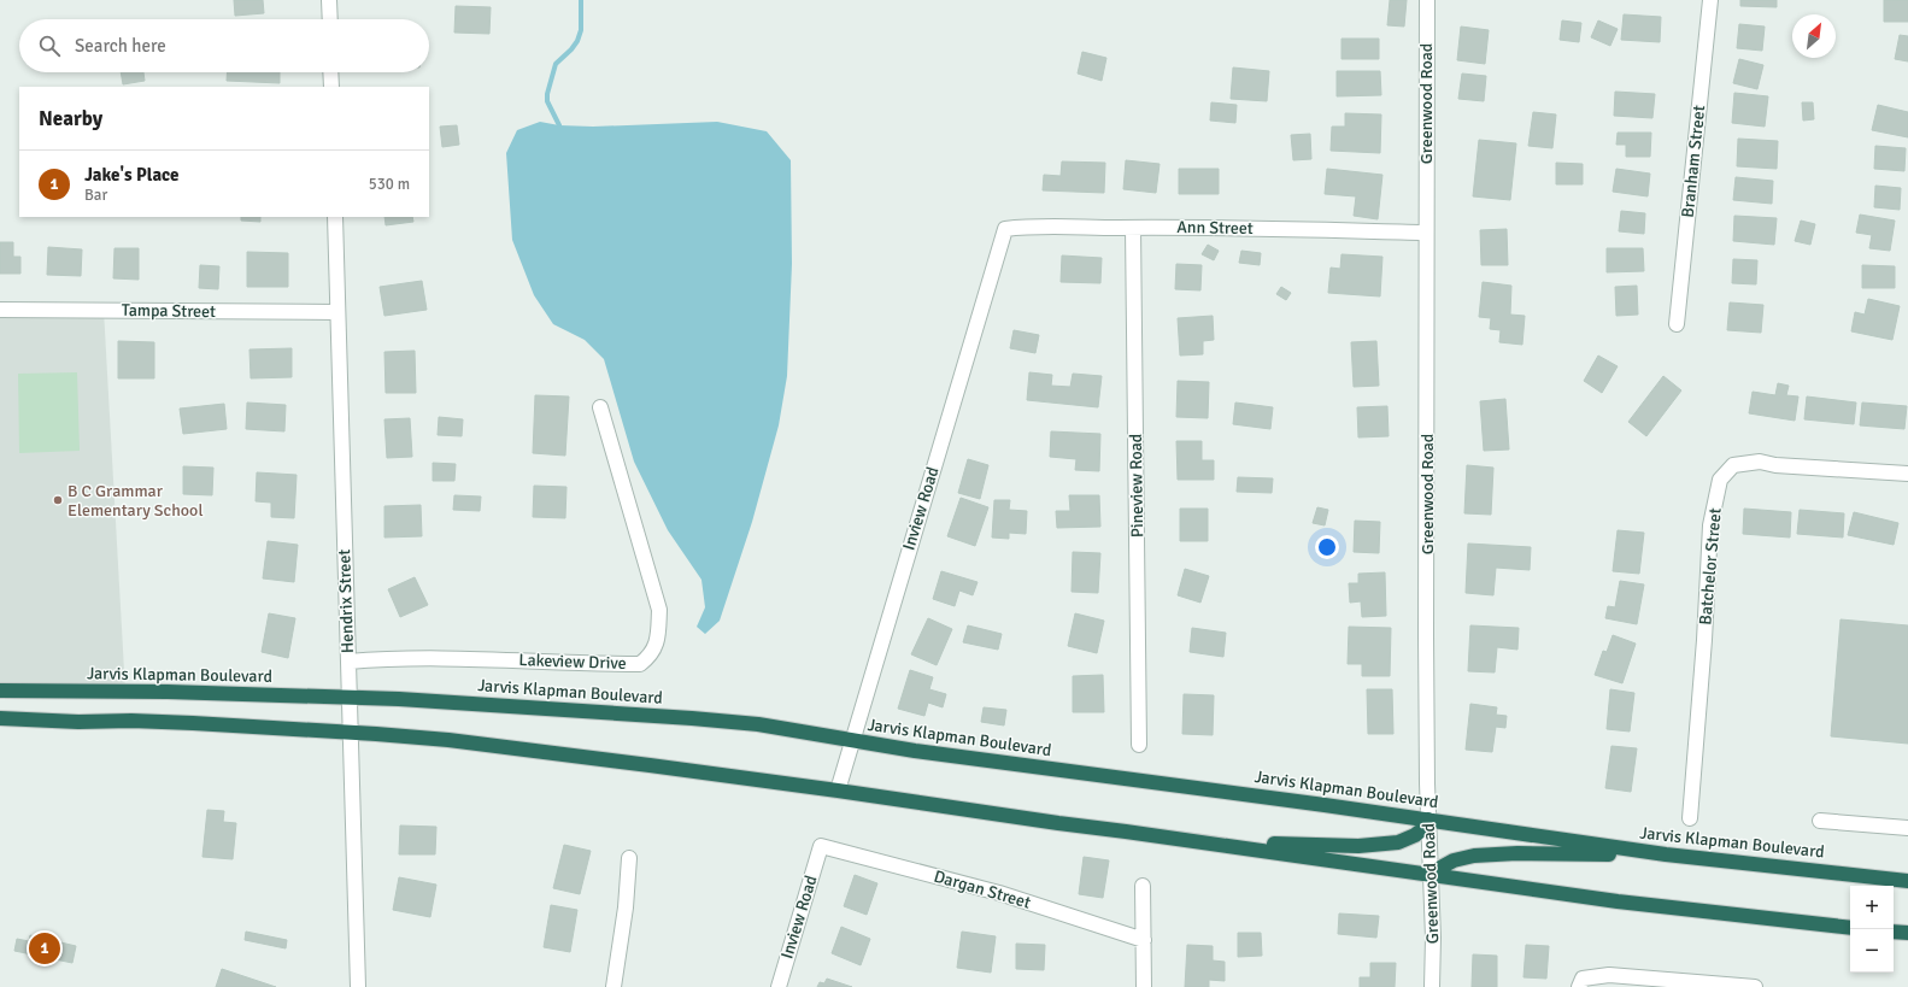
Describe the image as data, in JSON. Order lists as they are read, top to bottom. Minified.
{"streets":{"highway":["Jarvis Klapman Boulevard"],"street":["Greenwood Road","Branham Street","Ann Street","Tampa Street","Pineview Road","Inview Road","Batchelor Street","Hendrix Street","Lakeview Drive","Dargan Street"]},"crossings":[["Greenwood Road","Ann Street"],["Greenwood Road","Jarvis Klapman Boulevard"],["Ann Street","Pineview Road"],["Ann Street","Inview Road"],["Tampa Street","Hendrix Street"],["Inview Road","Jarvis Klapman Boulevard"],["Inview Road","Dargan Street"],["Hendrix Street","Lakeview Drive"],["Hendrix Street","Jarvis Klapman Boulevard"]],"places":["B C Grammar Elementary School"],"north":"top right","page":{"search":"Search here","heading":"Nearby","list":[{"mark":"1","name":"Jake's Place","note":"Bar","value":"530 m"}],"map_buttons":["+","−"],"pins":"1"}}
